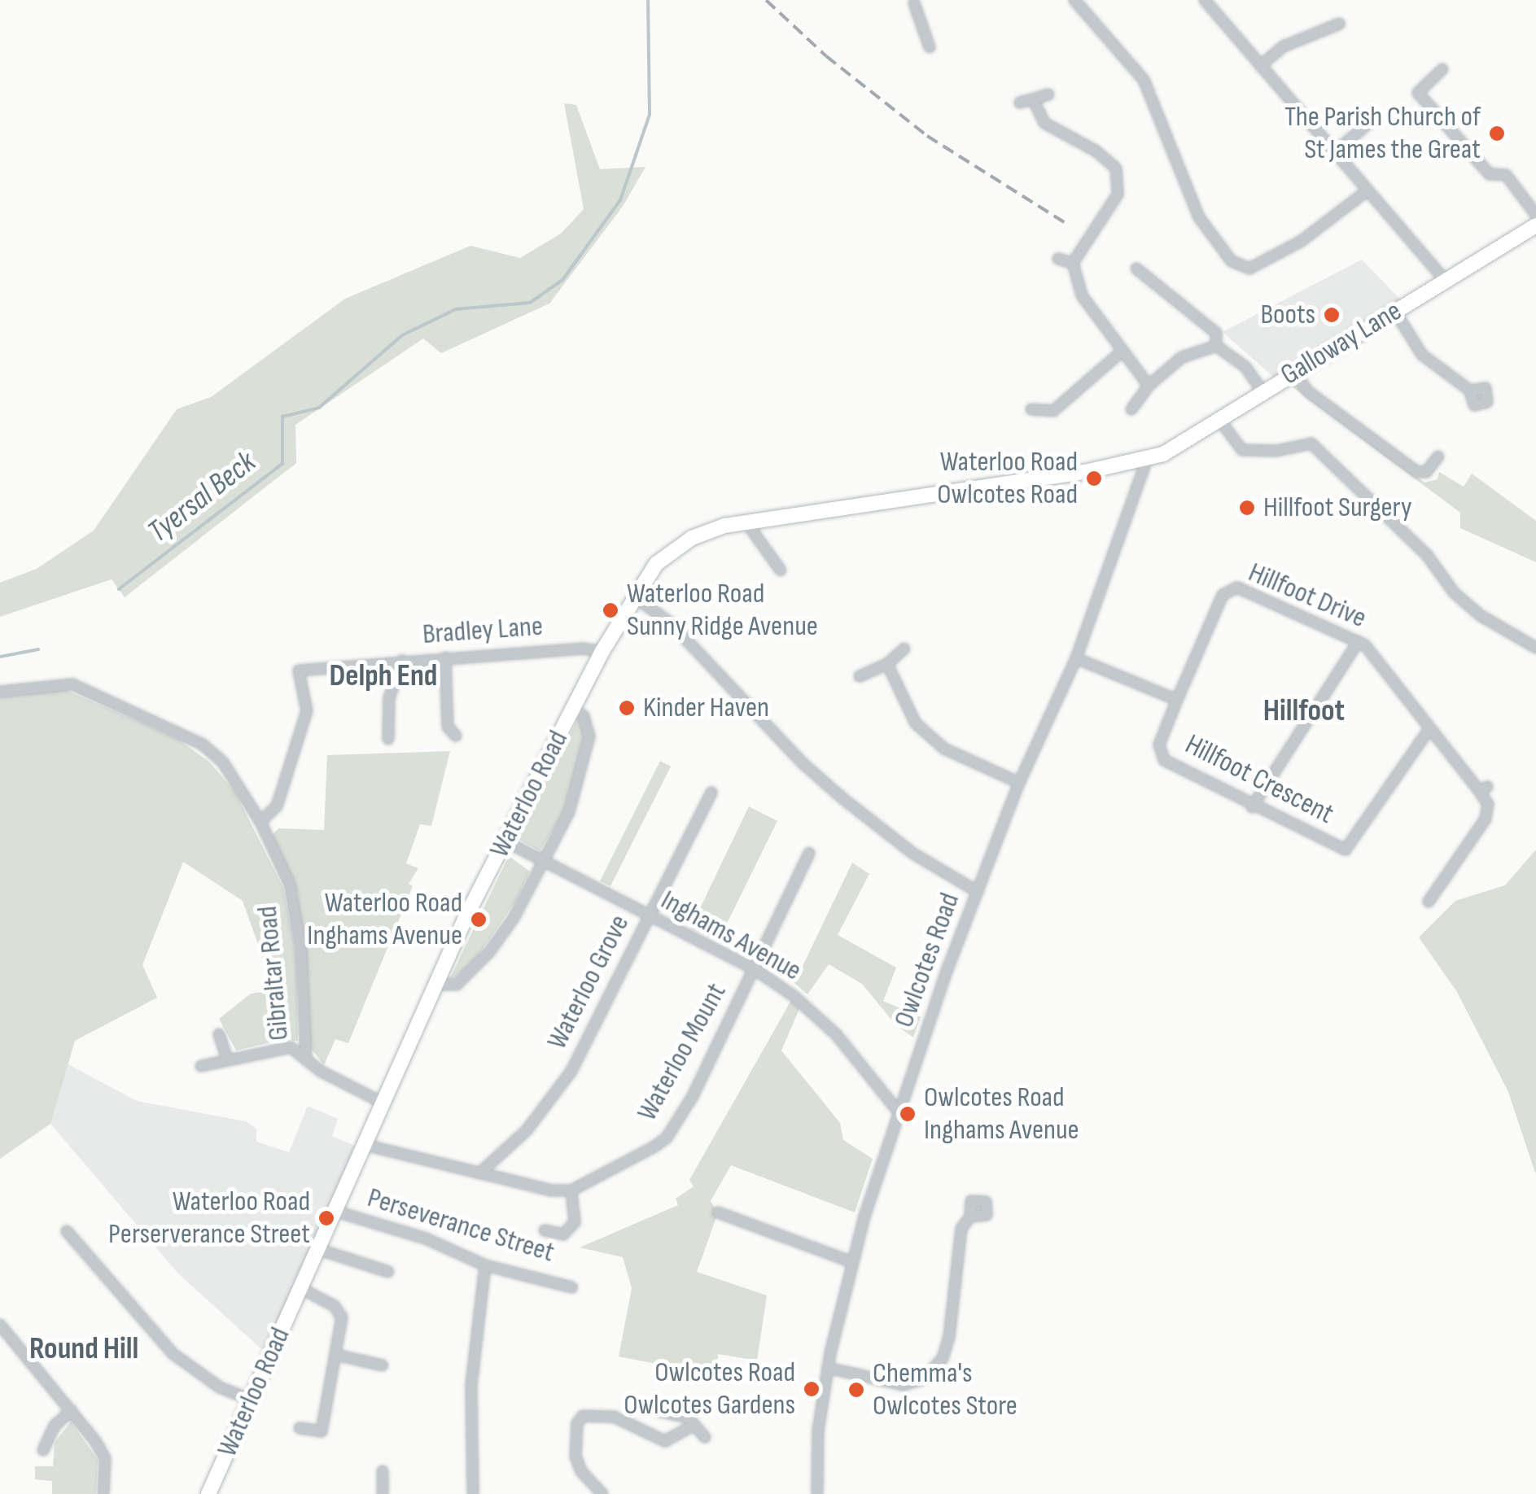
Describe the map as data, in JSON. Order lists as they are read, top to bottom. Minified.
{"streets":{"main road":["Galloway Lane","Waterloo Road"],"street":["Hillfoot Drive","Bradley Lane","Hillfoot Crescent","Inghams Avenue","Owlcotes Road","Gibraltar Road","Waterloo Grove","Waterloo Mount","Perseverance Street"]},"crossings":[["Galloway Lane","Waterloo Road"],["Galloway Lane","Owlcotes Road"],["Hillfoot Drive","Hillfoot Crescent"],["Bradley Lane","Waterloo Road"],["Bradley Lane","Gibraltar Road"],["Waterloo Road","Inghams Avenue"],["Waterloo Road","Owlcotes Road"],["Waterloo Road","Gibraltar Road"],["Waterloo Road","Waterloo Mount"],["Waterloo Road","Perseverance Street"],["Inghams Avenue","Owlcotes Road"],["Inghams Avenue","Waterloo Grove"],["Inghams Avenue","Waterloo Mount"],["Waterloo Grove","Waterloo Mount"]],"districts":["Delph End","Hillfoot","Round Hill"],"water":["Tyersal Beck"],"places":["The Parish Church of St James the Great","Boots","Waterloo Road Owlcotes Road","Hillfoot Surgery","Waterloo Road Sunny Ridge Avenue","Kinder Haven","Waterloo Road Inghams Avenue","Owlcotes Road Inghams Avenue","Waterloo Road Perserverance Street","Owlcotes Road Owlcotes Gardens","Chemma's Owlcotes Store"]}
